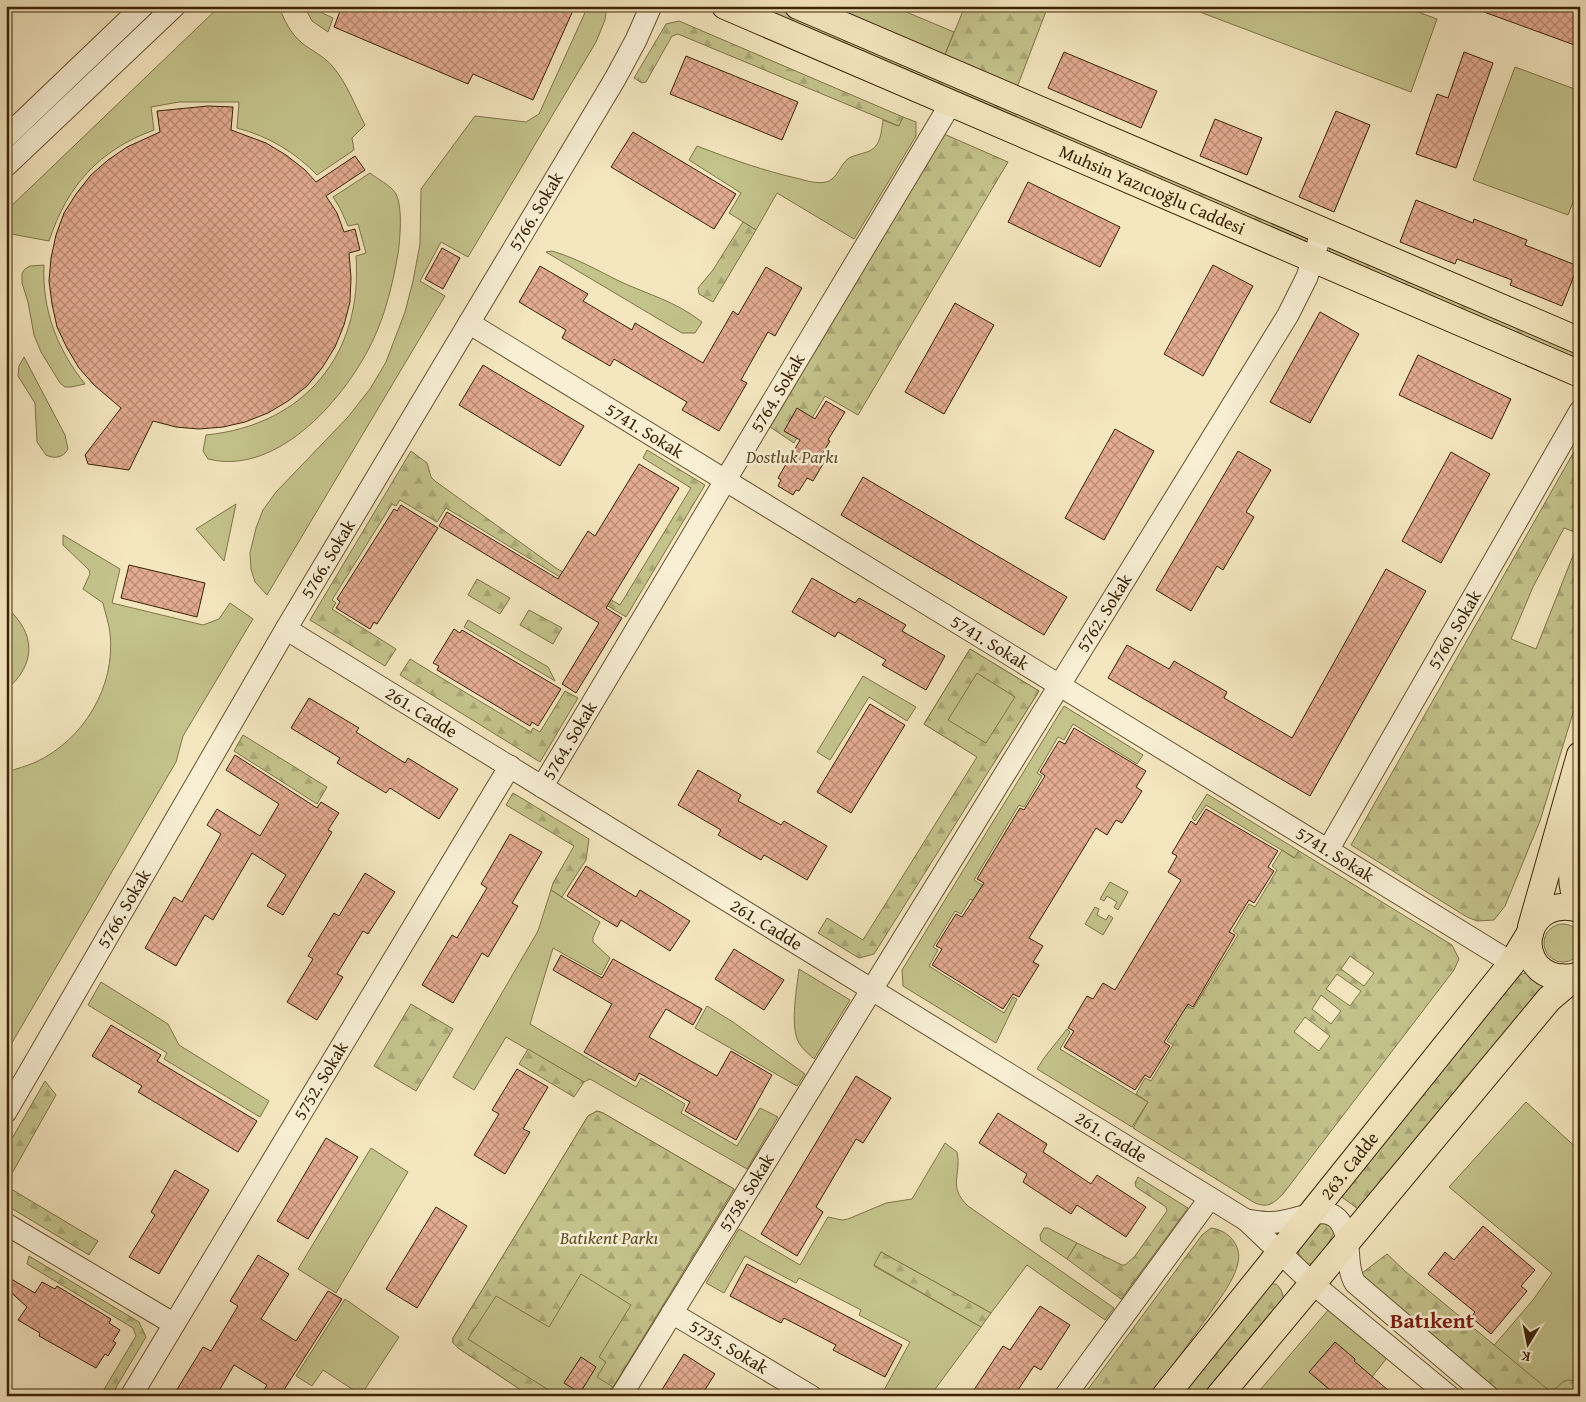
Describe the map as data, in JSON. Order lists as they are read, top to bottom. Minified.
{"streets":{"main road":["Muhsin Yazıcıoğlu Caddesi","263. Cadde"],"street":["5766. Sokak","5764. Sokak","5741. Sokak","5762. Sokak","5760. Sokak","261. Cadde","5752. Sokak","5758. Sokak","5735. Sokak"]},"crossings":[["Muhsin Yazıcıoğlu Caddesi","5764. Sokak"],["Muhsin Yazıcıoğlu Caddesi","5762. Sokak"],["5766. Sokak","5741. Sokak"],["5766. Sokak","261. Cadde"],["5764. Sokak","5741. Sokak"],["5764. Sokak","261. Cadde"],["5741. Sokak","5762. Sokak"],["5741. Sokak","5760. Sokak"],["5741. Sokak","263. Cadde"],["5762. Sokak","261. Cadde"],["5762. Sokak","5758. Sokak"],["261. Cadde","5752. Sokak"],["261. Cadde","263. Cadde"],["261. Cadde","5758. Sokak"],["5758. Sokak","5735. Sokak"]],"districts":["Batıkent"],"parks":["Dostluk Parkı","Batıkent Parkı"],"north":"bottom"}
